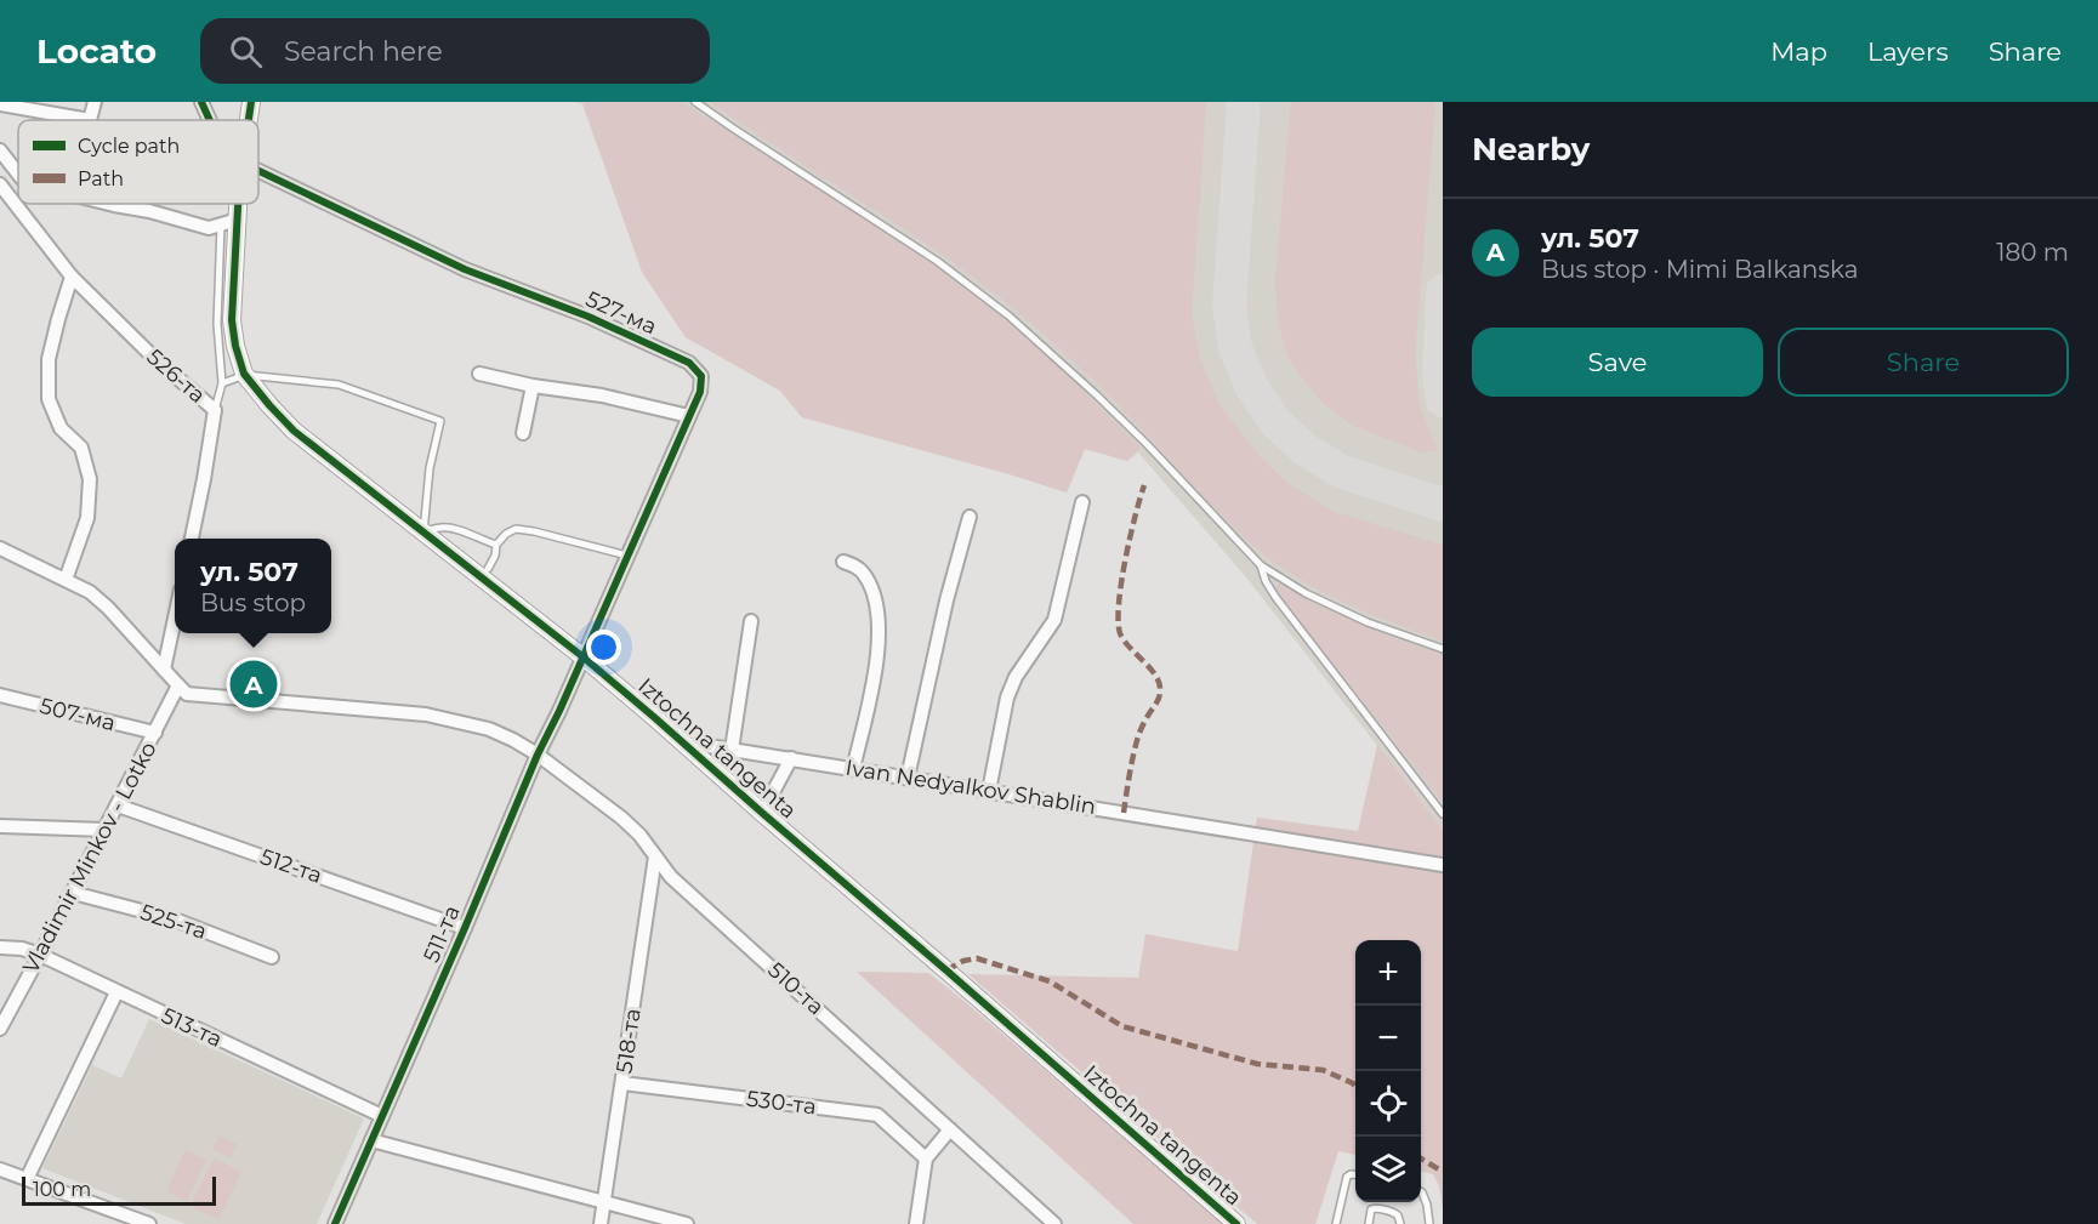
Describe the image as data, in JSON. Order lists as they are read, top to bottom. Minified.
{"streets":{"street":["527-ма","526-та","507-ма","Iztochna tangenta","Ivan Nedyalkov Shablin","Vladimir Minkov - Lotko","512-та","525-та","511-та","510-та","513-та","518-та","530-та"]},"crossings":[["527-ма","Iztochna tangenta"],["527-ма","511-та"],["507-ма","Vladimir Minkov - Lotko"],["Iztochna tangenta","511-та"],["Vladimir Minkov - Lotko","512-та"],["Vladimir Minkov - Lotko","525-та"],["Vladimir Minkov - Lotko","510-та"],["Vladimir Minkov - Lotko","513-та"],["512-та","511-та"],["511-та","510-та"],["511-та","513-та"],["510-та","518-та"],["518-та","530-та"]],"legend":["Cycle path","Path"],"scale_bar":"100 m","page":{"header":"Locato","search":"Search here","nav":["Map","Layers","Share"],"heading":"Nearby","list":[{"mark":"A","name":"ул. 507","note":"Bus stop · Mimi Balkanska","value":"180 m"}],"buttons":["Save","Share"],"popup":["ул. 507","Bus stop"],"pins":"A","map_buttons":["+","−"],"scale":"100 m"}}
